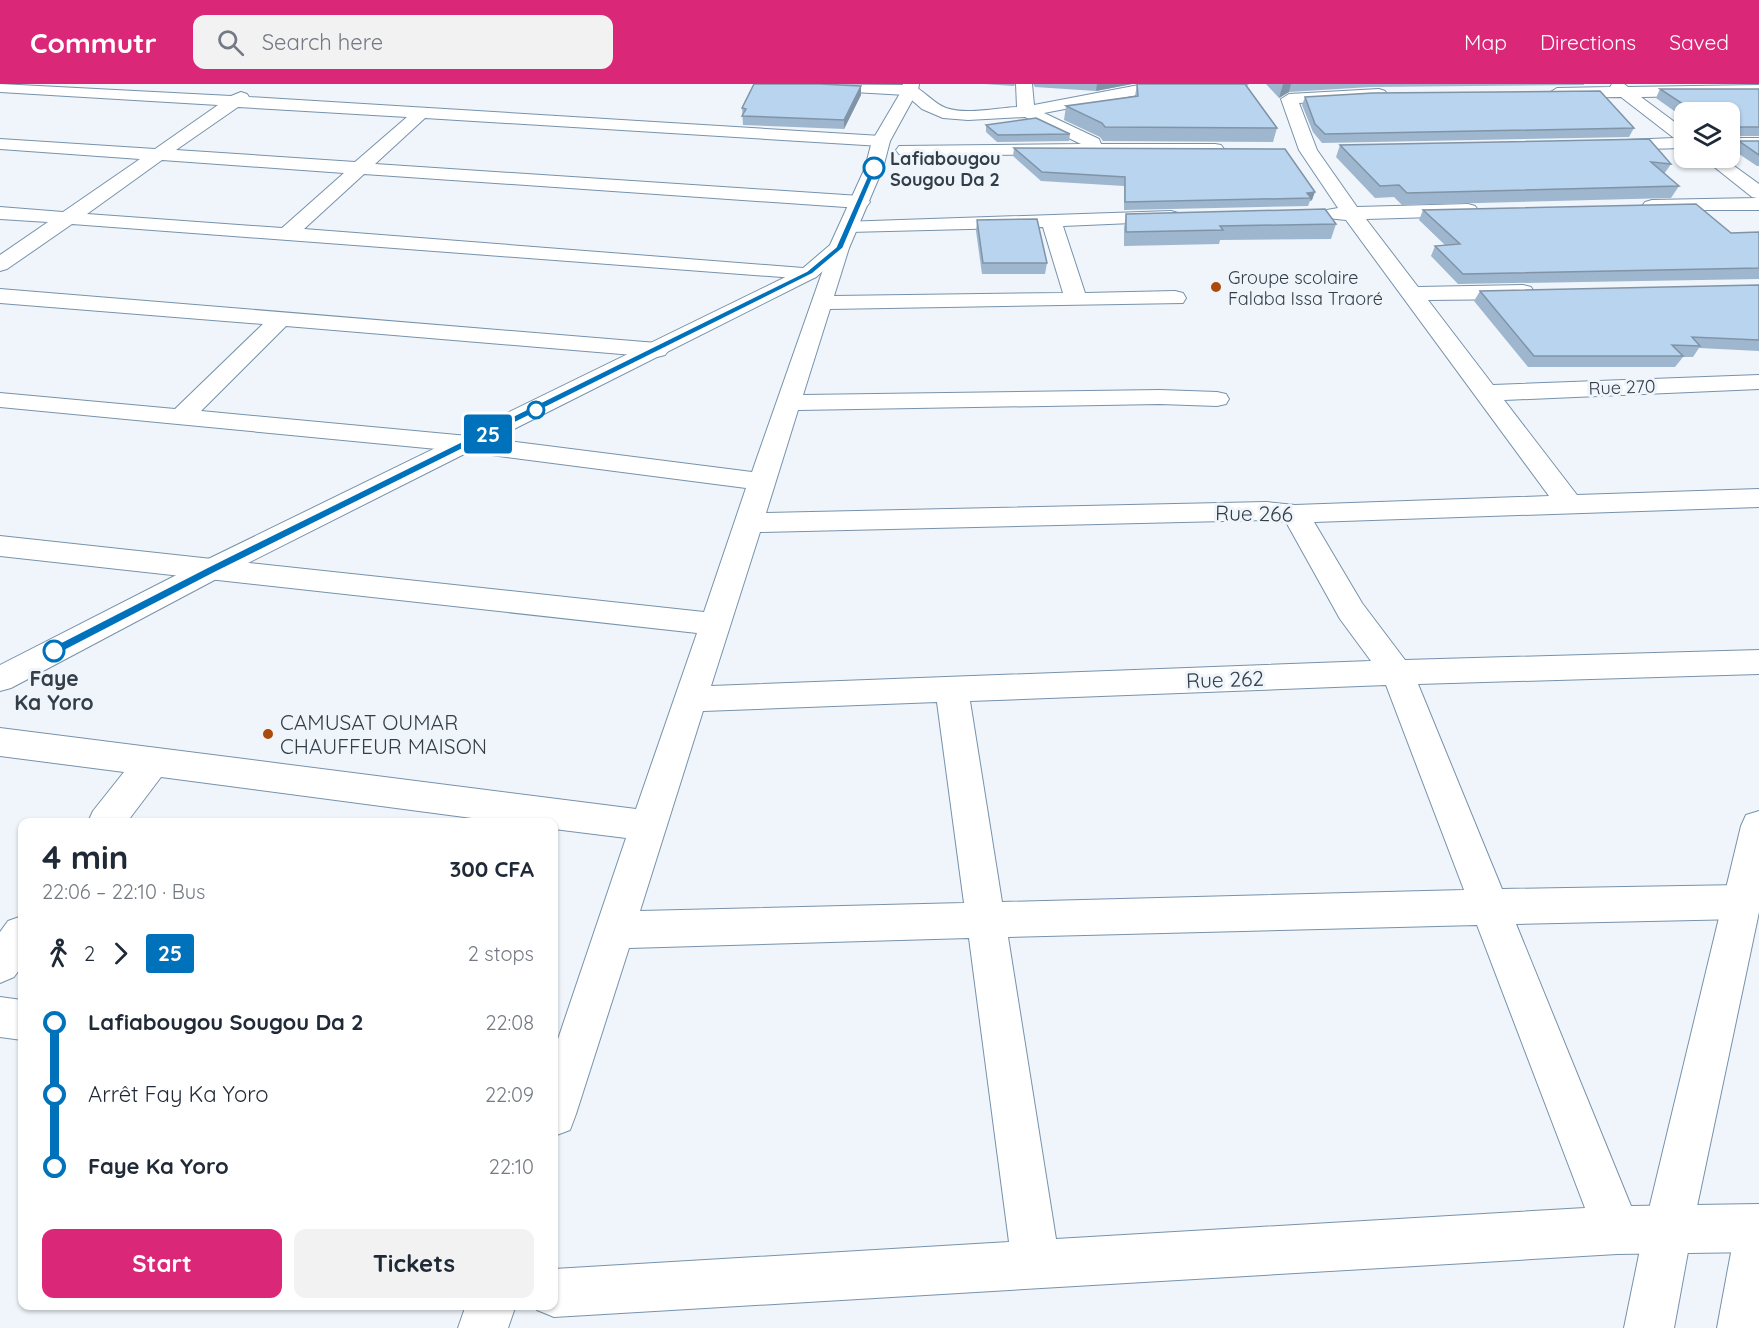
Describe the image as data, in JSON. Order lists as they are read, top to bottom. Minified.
{"streets":{"street":["Rue 270","Rue 266","Rue 262"]},"places":["Lafiabougou Sougou Da 2","Groupe scolaire Falaba Issa Traoré","Faye Ka Yoro","CAMUSAT OUMAR CHAUFFEUR MAISON"],"lines":["bus line 25"],"page":{"header":"Commutr","search":"Search here","nav":["Map","Directions","Saved"],"on_map":"25","heading":["4 min","22:06 – 22:10 · Bus","300 CFA"],"legs":["2","25","2 stops"],"list":[{"name":"Lafiabougou Sougou Da 2","value":"22:08"},{"name":"Arrêt Fay Ka Yoro","value":"22:09"},{"name":"Faye Ka Yoro","value":"22:10"}],"buttons":["Start","Tickets"]}}
